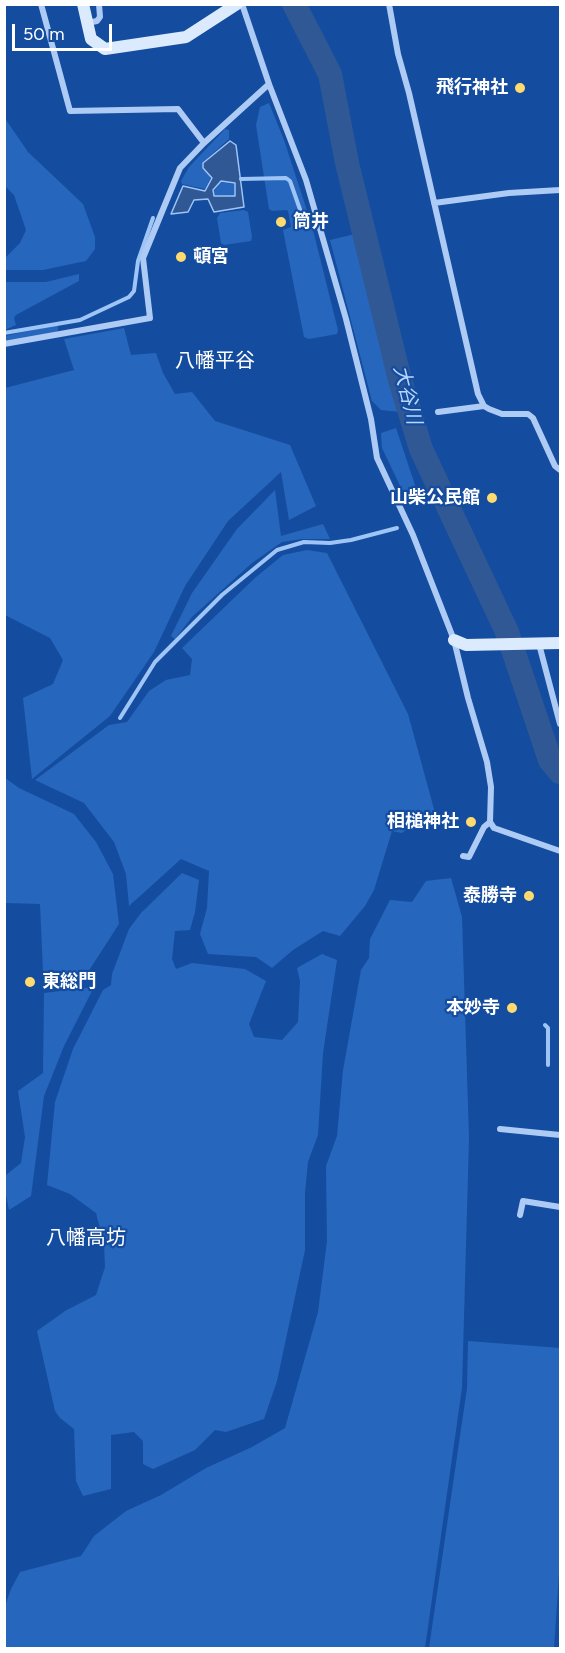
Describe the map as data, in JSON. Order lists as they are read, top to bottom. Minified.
{"districts":["八幡平谷","八幡高坊"],"water":["大谷川"],"places":["飛行神社","筒井","頓宮","山柴公民館","相槌神社","泰勝寺","東総門","本妙寺"],"scale_bar":"50 m"}
